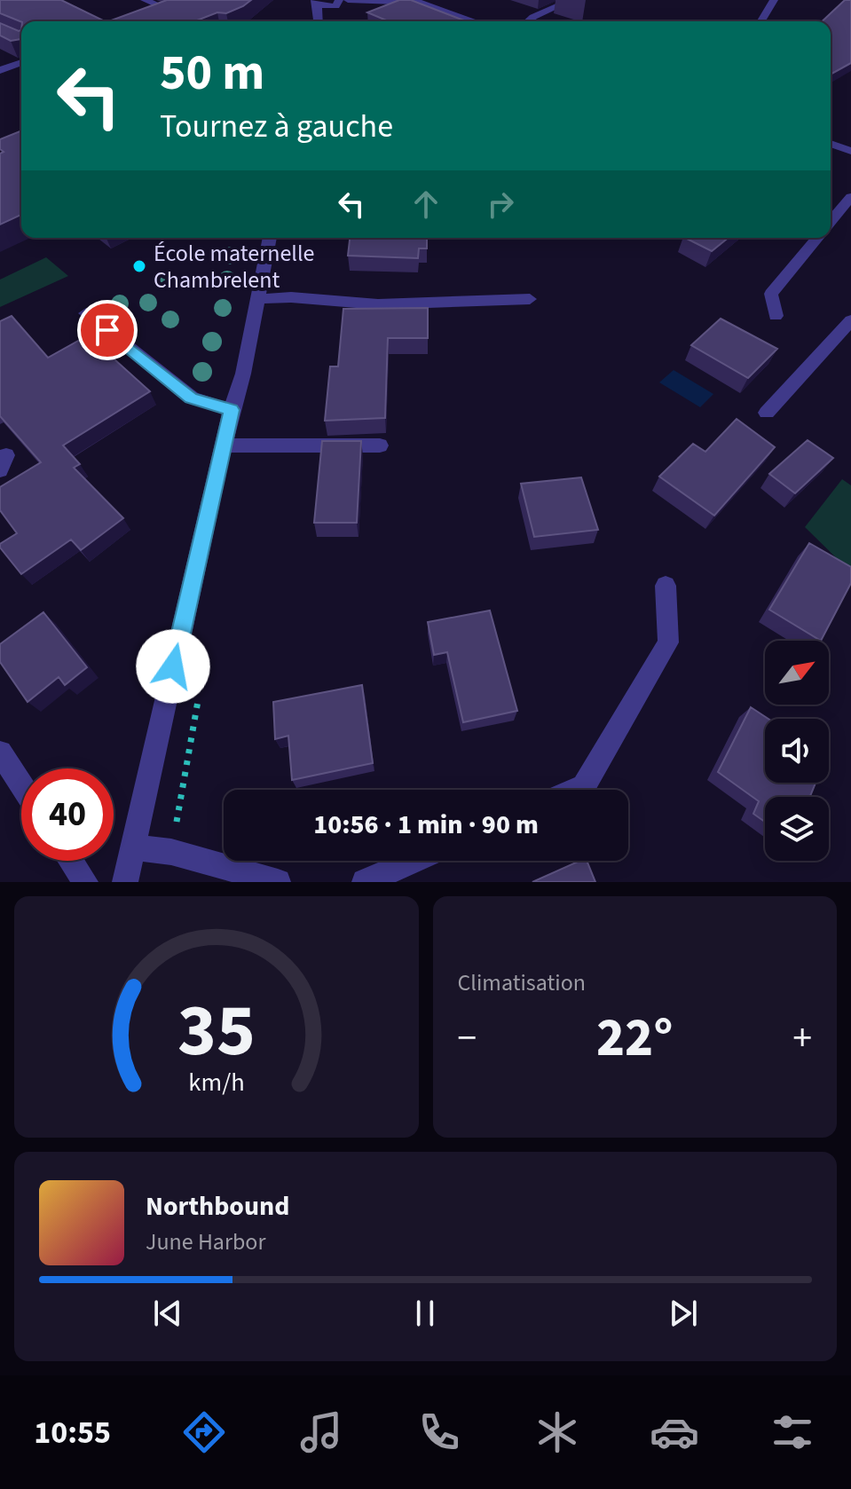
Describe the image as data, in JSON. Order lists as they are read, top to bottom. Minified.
{"places":["École maternelle Chambrelent"],"north":"top right","page":{"turn":["50 m","Tournez à gauche"],"limit":"40","trip":"10:56 · 1 min · 90 m","tile":"Climatisation","heat":["−","22°","+"],"song":["Northbound","June Harbor"],"tabs":"10:55","gauge":["35","km/h"]}}
